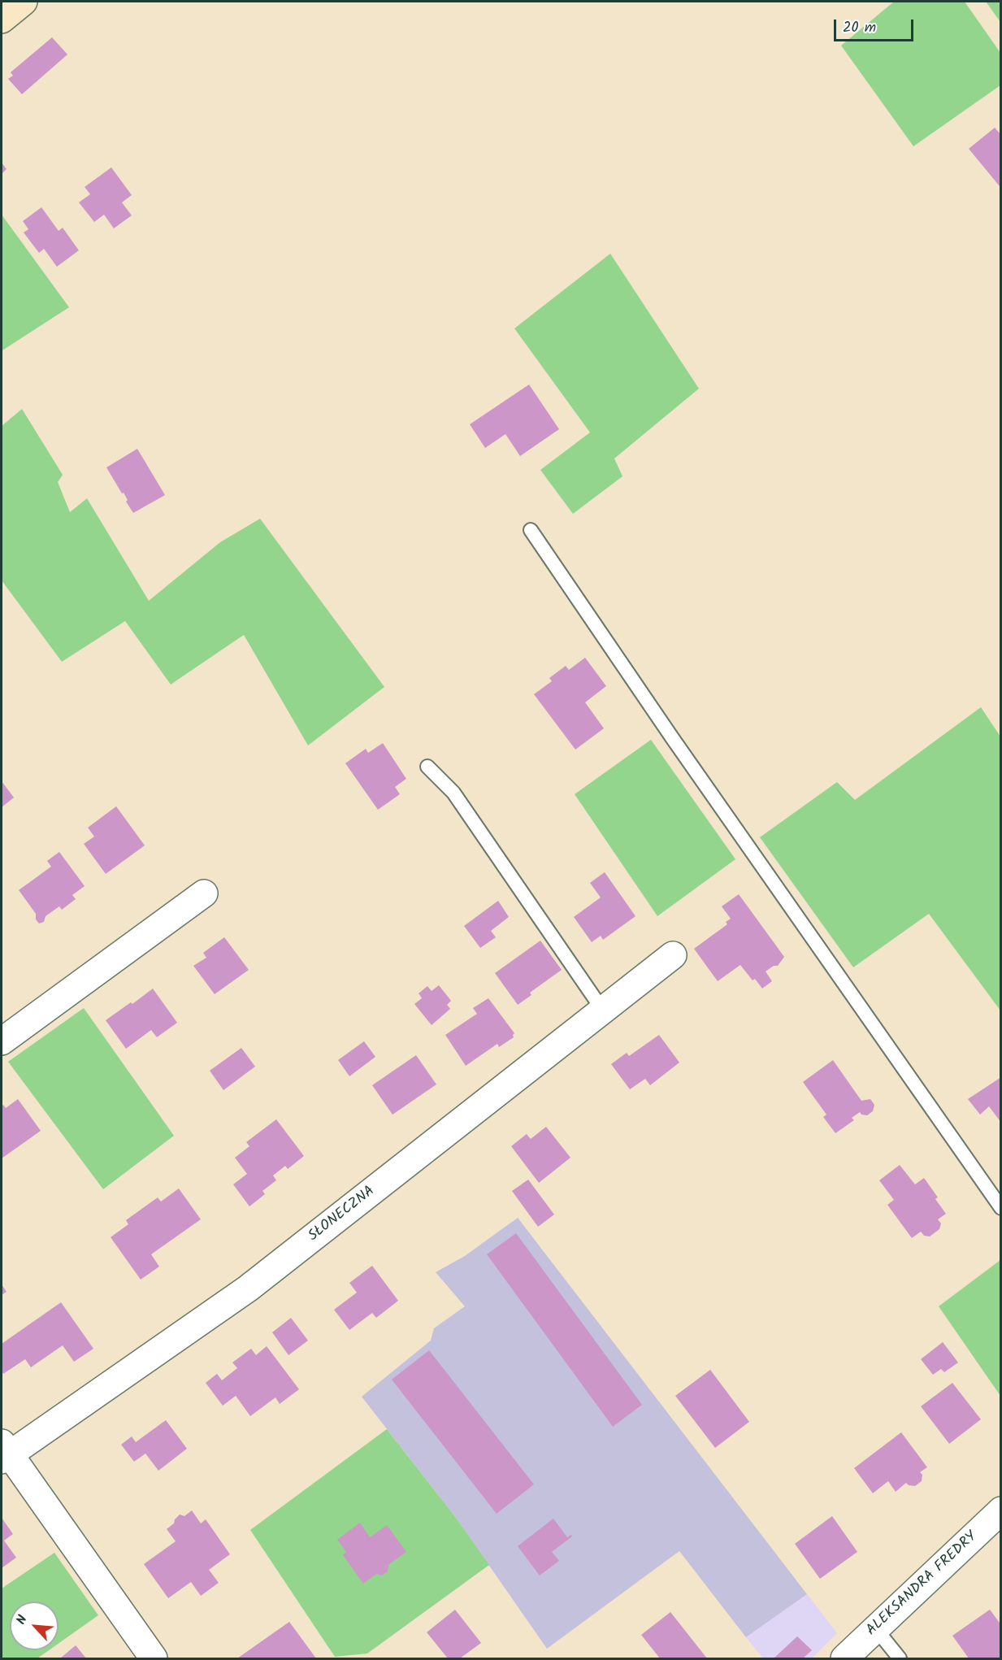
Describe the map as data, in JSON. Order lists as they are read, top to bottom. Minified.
{"streets":{"street":["SŁONECZNA","ALEKSANDRA FREDRY"]},"scale_bar":"20 m","north":"top left"}
